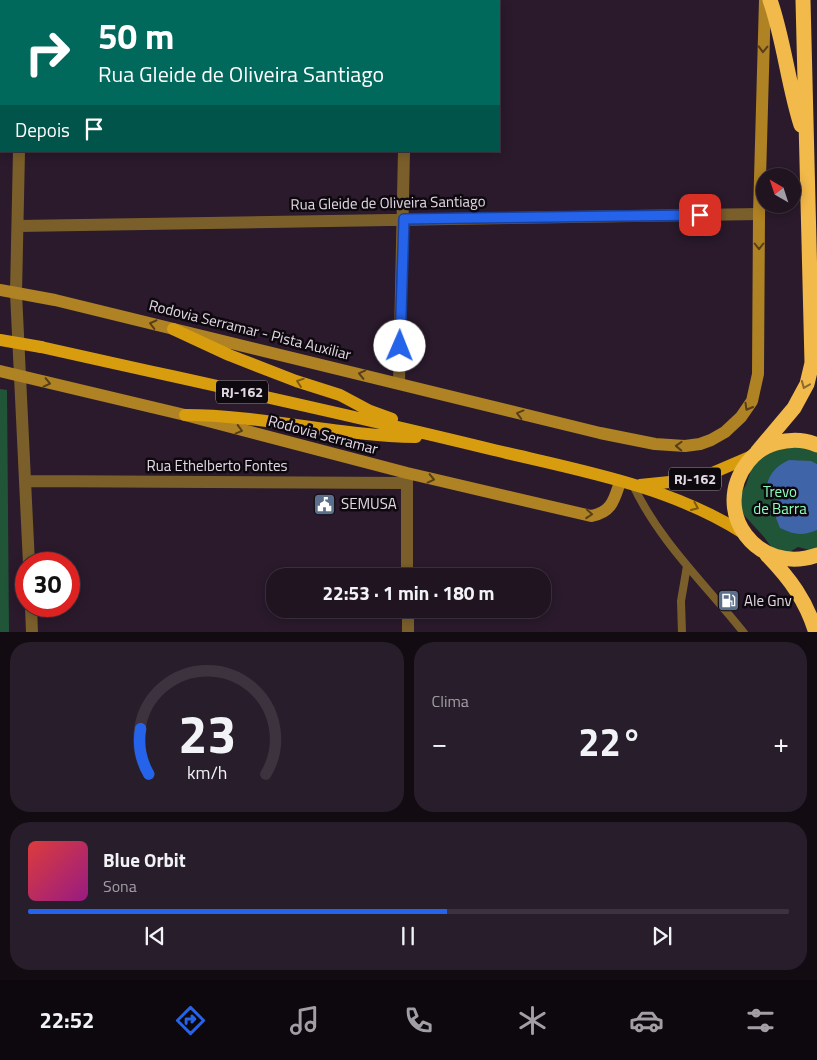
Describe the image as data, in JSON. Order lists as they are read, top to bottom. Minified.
{"streets":{"main road":["Rodovia Serramar - Pista Auxiliar","RJ-162","Rodovia Serramar"],"street":["Rua Gleide de Oliveira Santiago","Rua Ethelberto Fontes"]},"crossings":[["Rua Gleide de Oliveira Santiago","Rodovia Serramar - Pista Auxiliar"],["Rodovia Serramar","Rua Ethelberto Fontes"]],"parks":["Trevo de Barra"],"places":{"public building":["SEMUSA"],"fuel station":["Ale Gnv"]},"north":"top left","page":{"turn":["50 m","Rua Gleide de Oliveira Santiago"],"then":"Depois","limit":"30","trip":"22:53 · 1 min · 180 m","tile":"Clima","heat":["−","22°","+"],"song":["Blue Orbit","Sona"],"tabs":"22:52","gauge":["23","km/h"]}}
